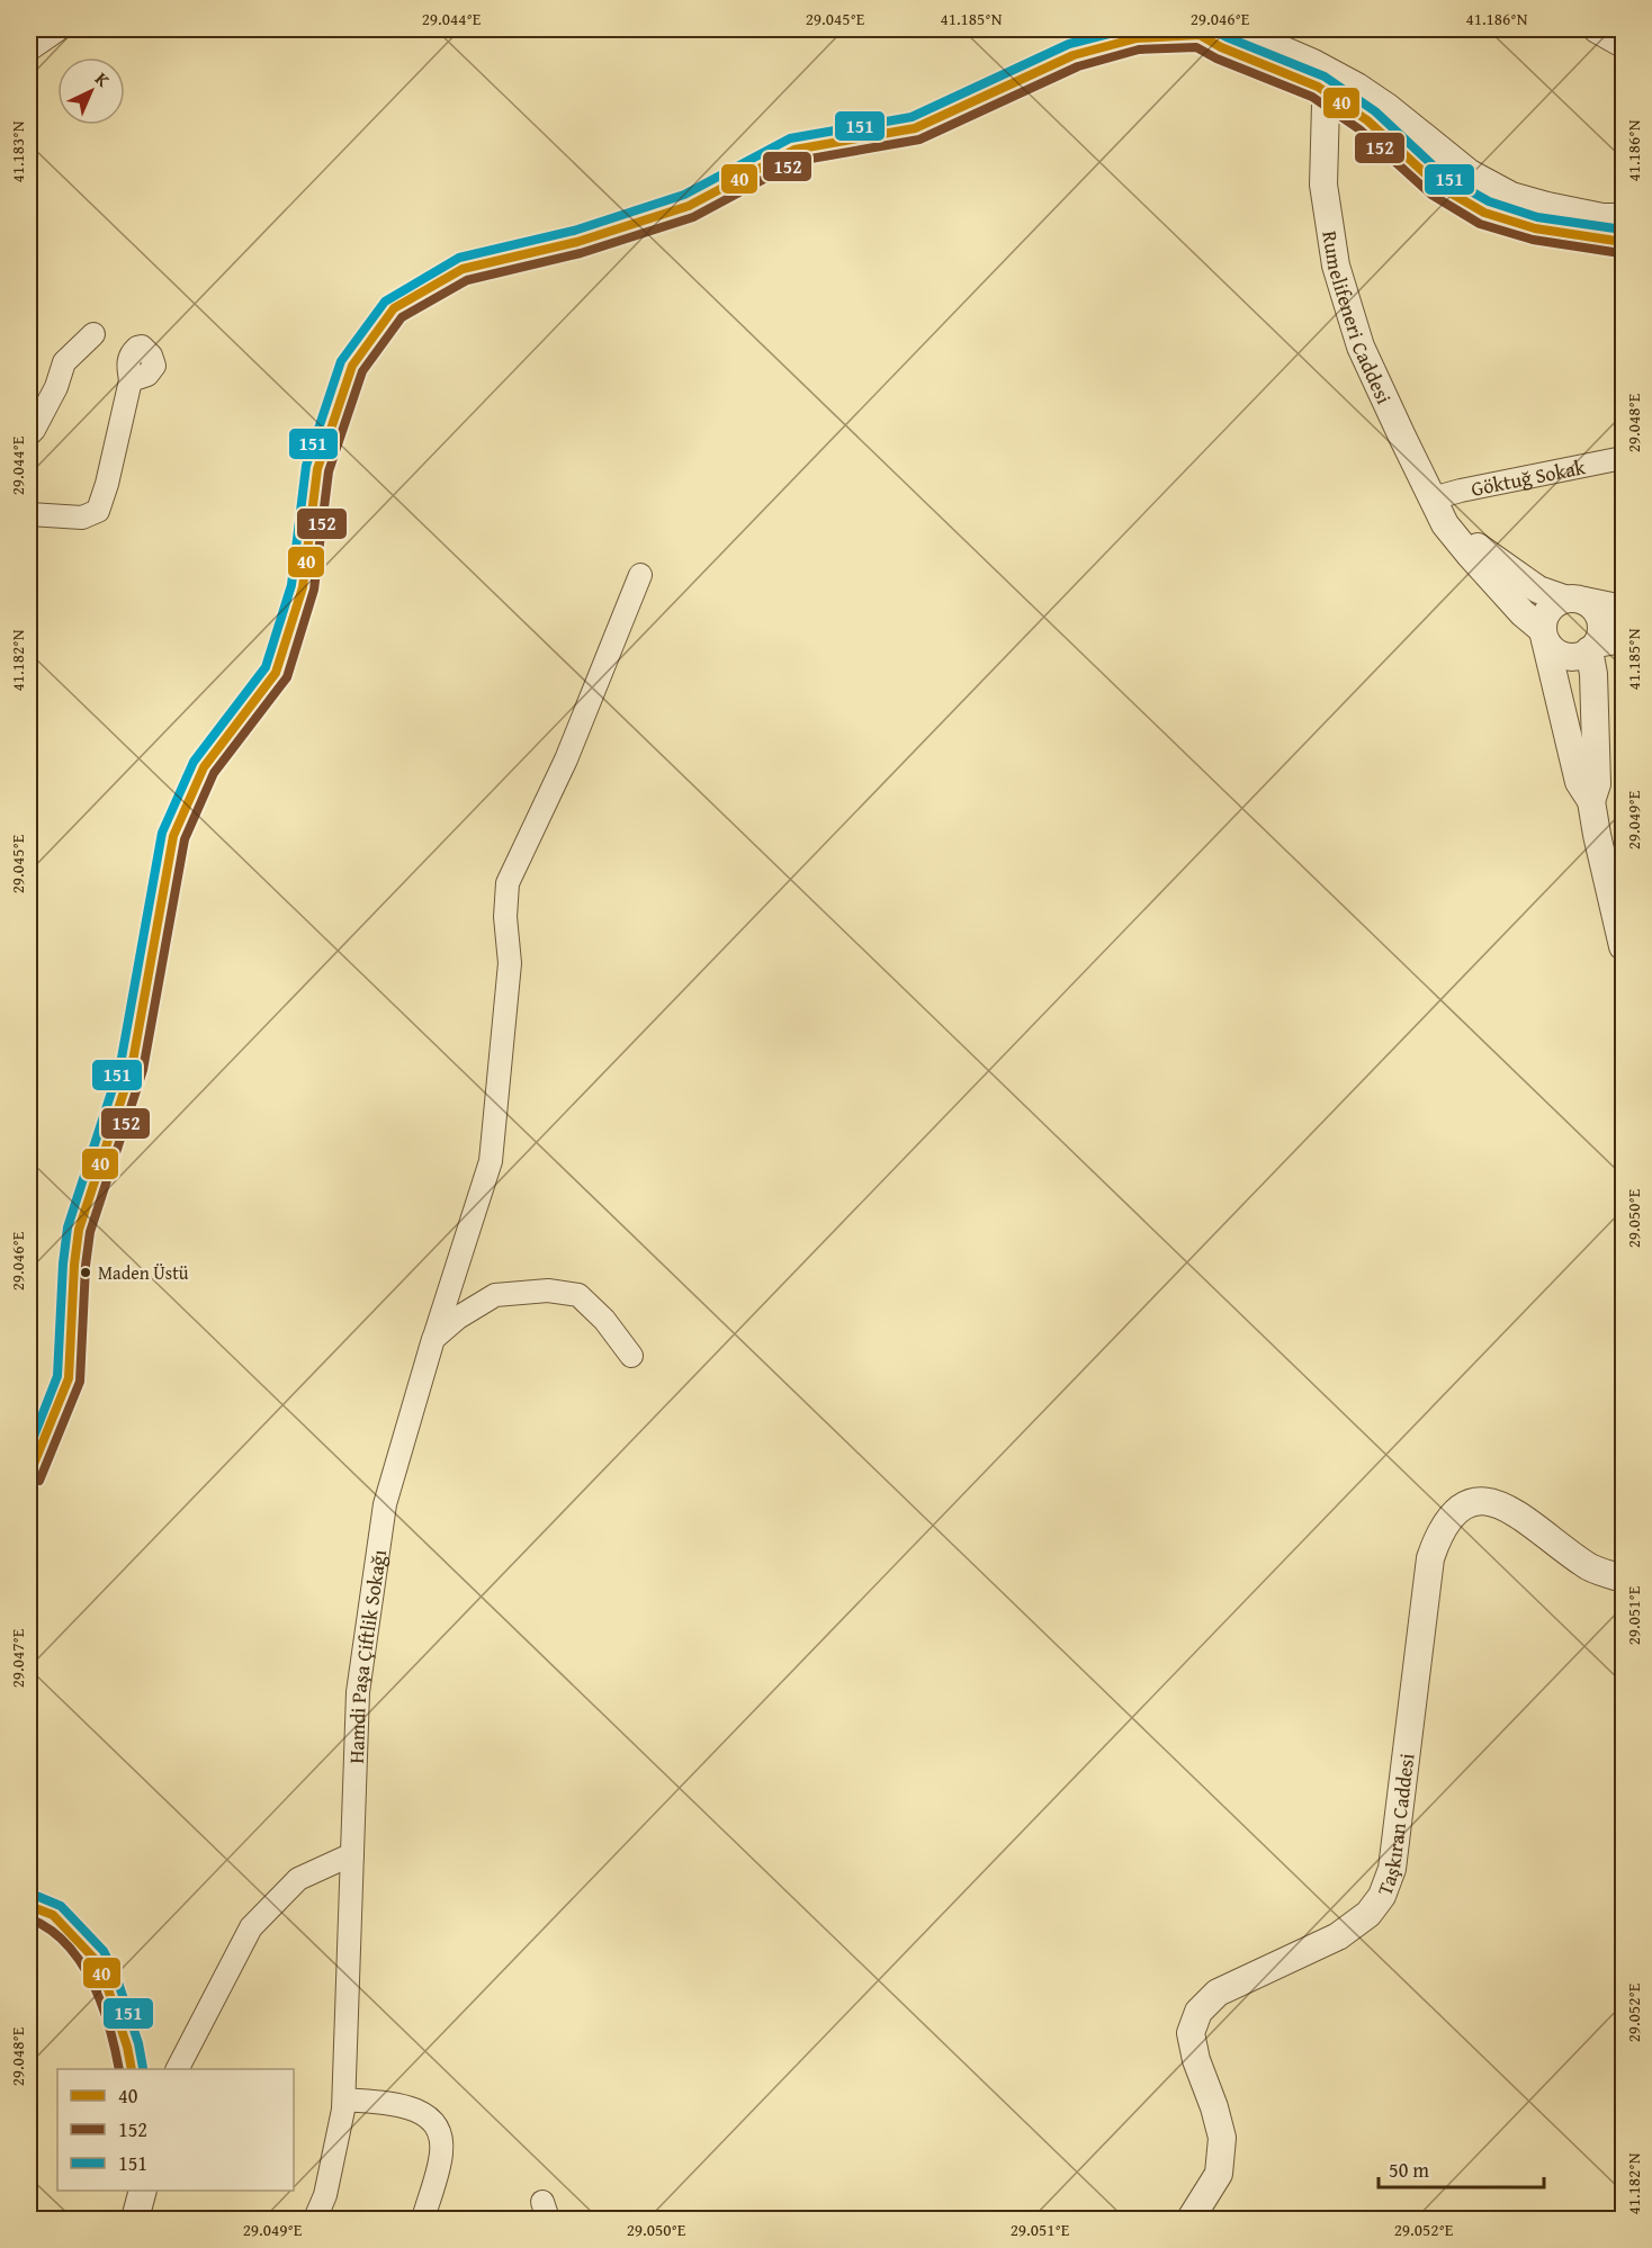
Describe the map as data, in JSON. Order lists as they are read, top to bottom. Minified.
{"streets":{"street":["Rumelifeneri Caddesi","Göktuğ Sokak","Hamdi Paşa Çiftlik Sokağı","Taşkıran Caddesi"]},"crossings":[["Rumelifeneri Caddesi","Göktuğ Sokak"]],"places":["Maden Üstü"],"lines":["transit line 151","transit line 40","transit line 152"],"legend":["40","152","151"],"scale_bar":"50 m","north":"top right","coordinates":["29.044°E","29.045°E","41.185°N","29.046°E","41.186°N","41.183°N","29.048°E","41.182°N","29.049°E","29.050°E","29.051°E","29.047°E","29.052°E"]}
